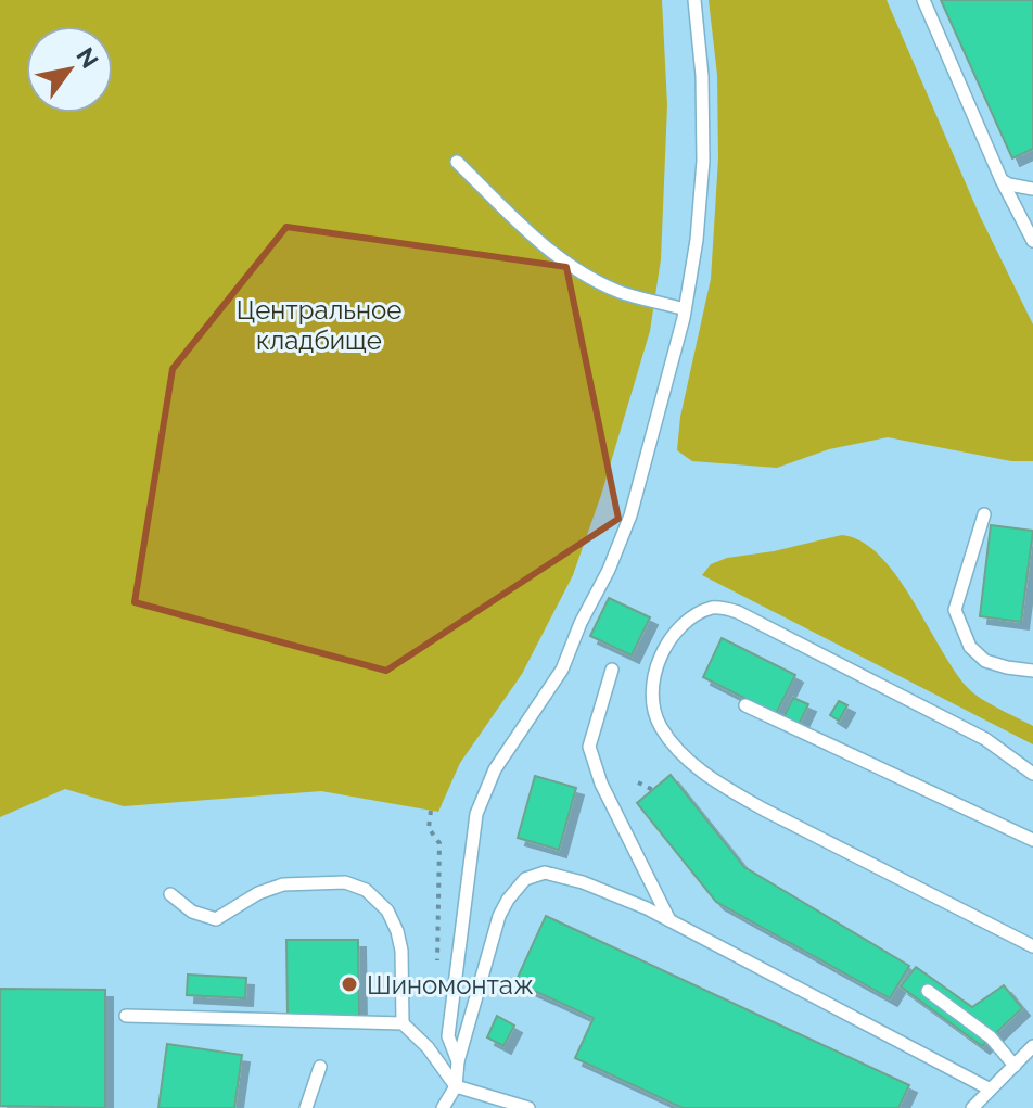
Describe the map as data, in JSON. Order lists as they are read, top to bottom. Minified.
{"parks":["Центральное кладбище"],"places":["Шиномонтаж"],"north":"top right"}
